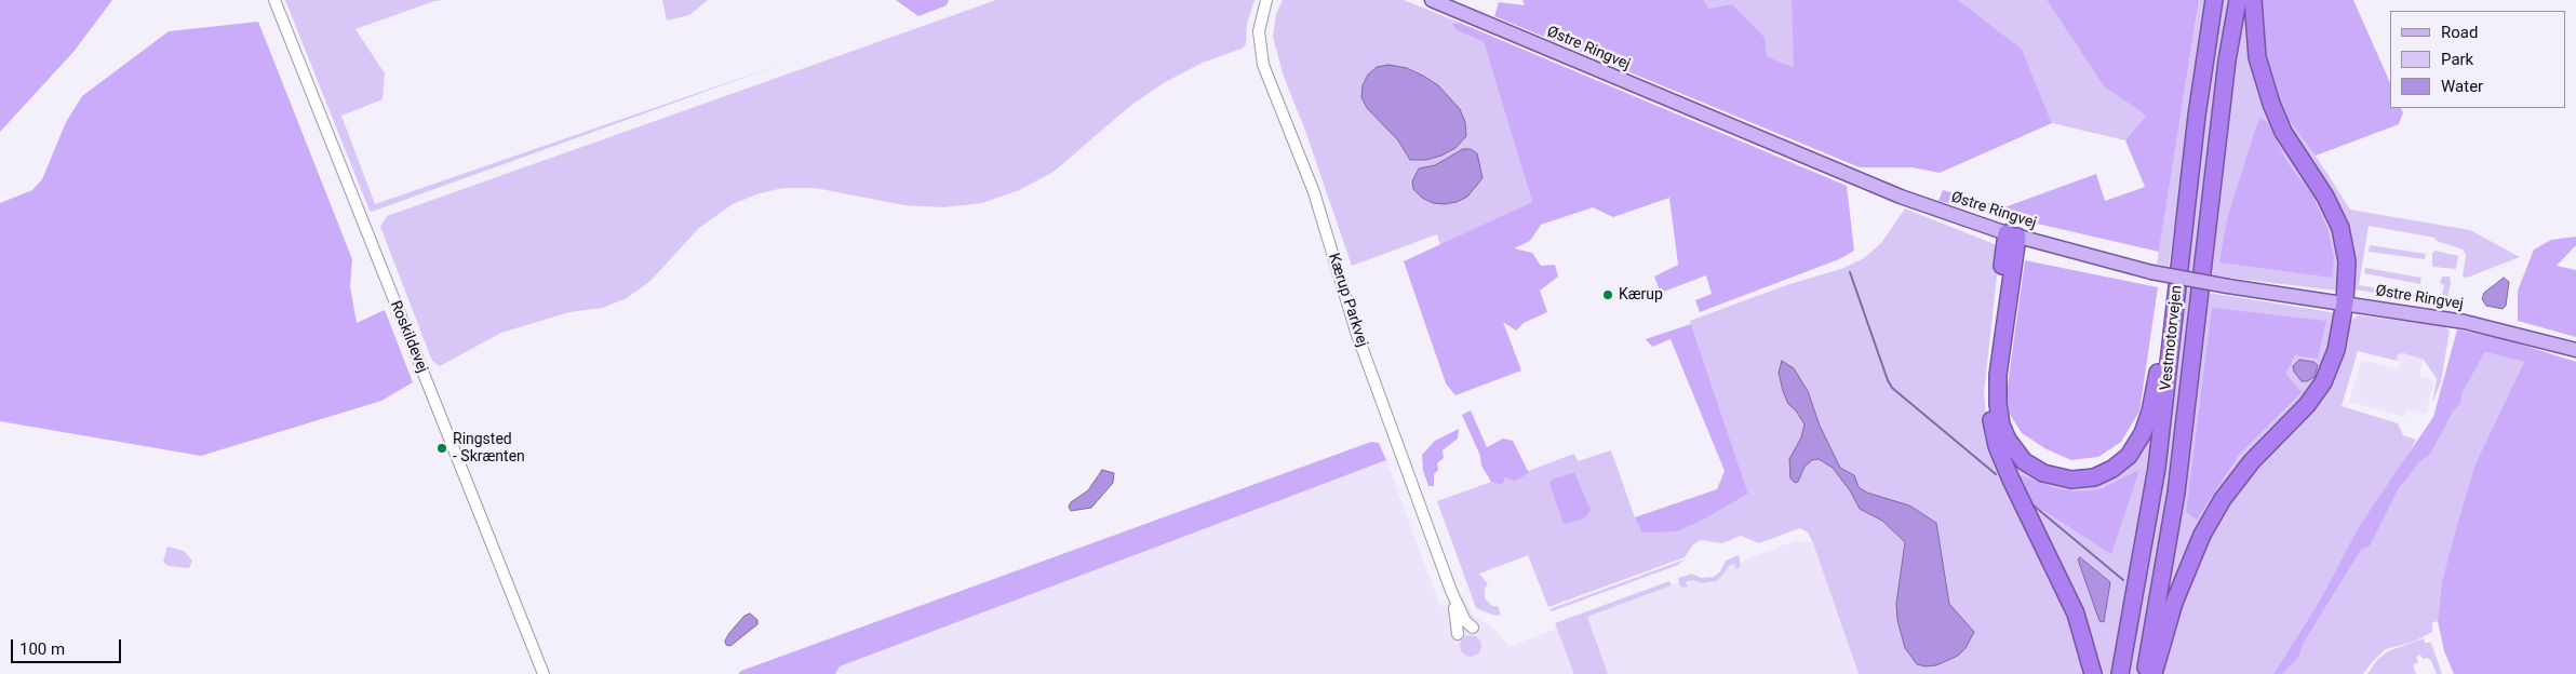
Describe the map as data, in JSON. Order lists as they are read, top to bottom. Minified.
{"streets":{"highway":["Vestmotorvejen"],"main road":["Østre Ringvej"],"street":["Kærup Parkvej","Roskildevej"]},"places":["Kærup","Ringsted - Skrænten"],"legend":["Road","Park","Water"],"scale_bar":"100 m"}
